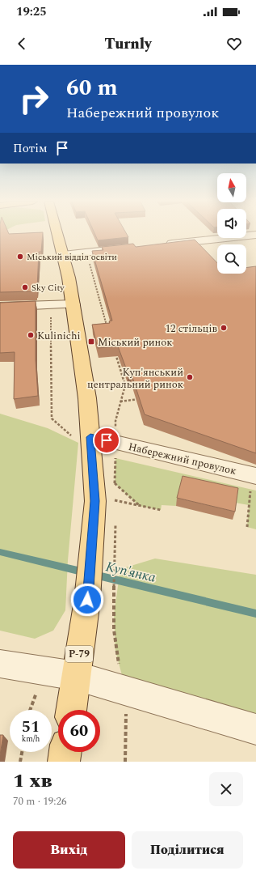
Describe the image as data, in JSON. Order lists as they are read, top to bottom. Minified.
{"streets":{"main road":["Р-79"],"street":["Набережний провулок"]},"crossings":[["Набережний провулок","Р-79"]],"water":["Куп'янка"],"places":{"other":["Міський відділ освіти","Sky City","12 стільців","Kulinichi","Куп'янський центральний ринок"],"transit":["Міський ринок"]},"north":"top","page":{"status":"19:25","header":"Turnly","turn":["60 m","Набережний провулок"],"then":"Потім","speed":"51 km/h","limit":"60","heading":["1 хв","70 m · 19:26"],"buttons":["Вихід","Поділитися"]}}
